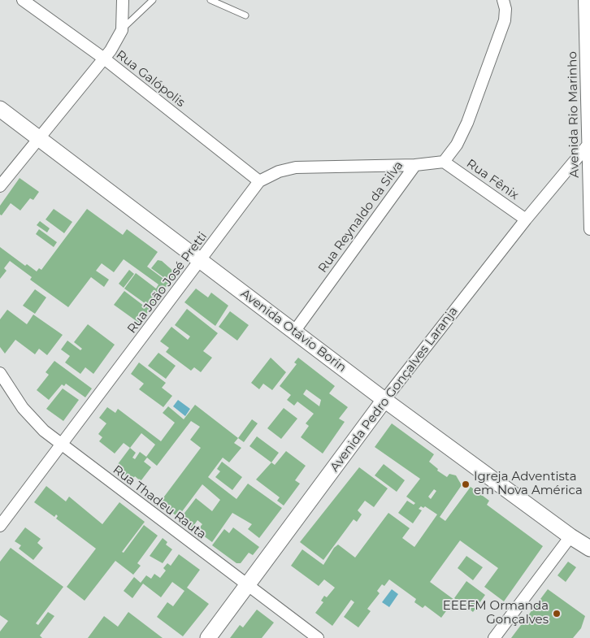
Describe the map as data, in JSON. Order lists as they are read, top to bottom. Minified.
{"streets":{"street":["Rua Galópolis","Avenida Rio Marinho","Rua Fênix","Rua Reynaldo da Silva","Rua João José Pretti","Avenida Otávio Borin","Avenida Pedro Gonçalves Laranja","Rua Thadeu Rauta"]},"crossings":[["Rua Galópolis","Rua João José Pretti"],["Avenida Rio Marinho","Avenida Pedro Gonçalves Laranja"],["Rua Fênix","Rua Reynaldo da Silva"],["Rua Fênix","Avenida Pedro Gonçalves Laranja"],["Rua Reynaldo da Silva","Rua João José Pretti"],["Rua Reynaldo da Silva","Avenida Otávio Borin"],["Rua João José Pretti","Avenida Otávio Borin"],["Rua João José Pretti","Rua Thadeu Rauta"],["Avenida Otávio Borin","Avenida Pedro Gonçalves Laranja"],["Avenida Pedro Gonçalves Laranja","Rua Thadeu Rauta"]],"places":["Igreja Adventista em Nova América","EEEFM Ormanda Gonçalves"]}
